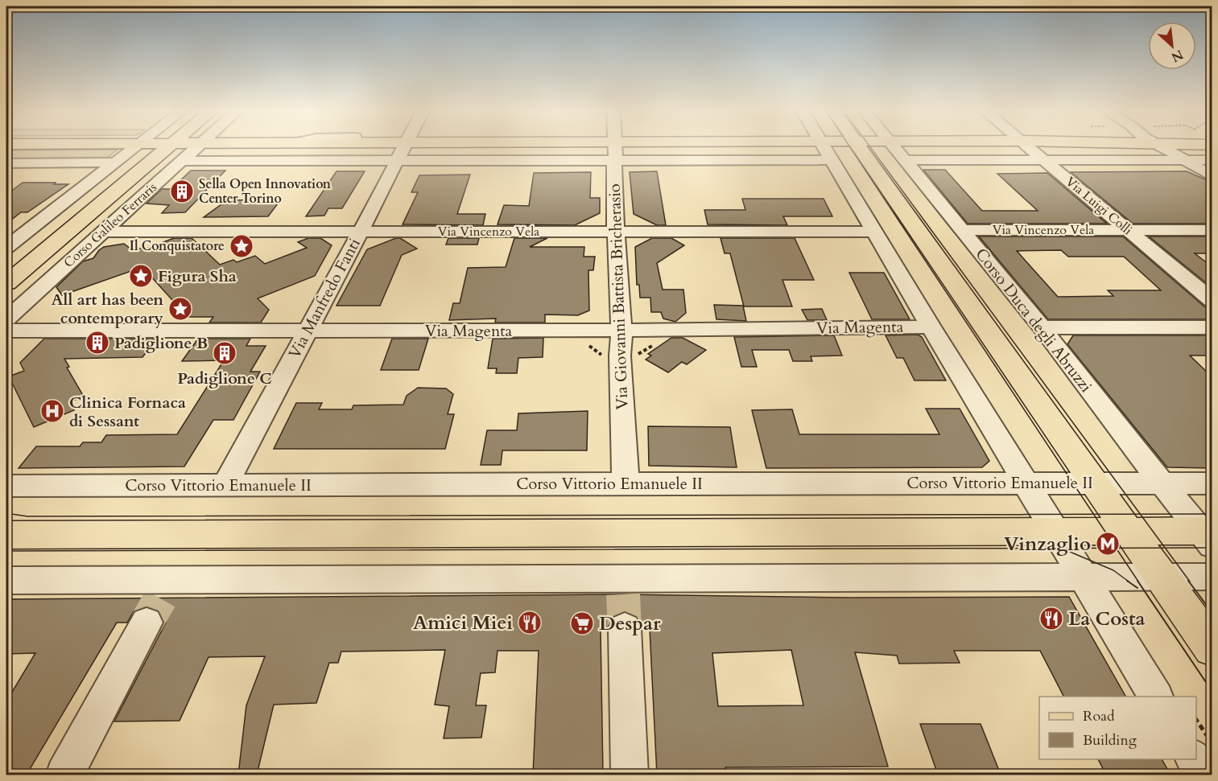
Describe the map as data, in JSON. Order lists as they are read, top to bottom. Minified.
{"streets":{"main road":["Corso Galileo Ferraris"],"street":["Via Luigi Colli","Via Vincenzo Vela","Via Giovanni Battista Bricherasio","Via Manfredo Fanti","Corso Duca degli Abruzzi","Via Magenta","Corso Vittorio Emanuele II"]},"crossings":[["Via Luigi Colli","Via Vincenzo Vela"],["Corso Galileo Ferraris","Via Vincenzo Vela"],["Via Vincenzo Vela","Via Giovanni Battista Bricherasio"],["Via Vincenzo Vela","Via Manfredo Fanti"],["Via Vincenzo Vela","Corso Duca degli Abruzzi"],["Via Giovanni Battista Bricherasio","Via Magenta"],["Via Giovanni Battista Bricherasio","Corso Vittorio Emanuele II"],["Via Manfredo Fanti","Via Magenta"],["Via Manfredo Fanti","Corso Vittorio Emanuele II"],["Corso Duca degli Abruzzi","Corso Vittorio Emanuele II"]],"places":{"building":["Sella Open Innovation Center Torino","Padiglione B","Padiglione C"],"place":["Il Conquistatore","Figura Sha","All art has been contemporary"],"hospital":["Clinica Fornaca di Sessant"],"metro station":["Vinzaglio"],"restaurant":["La Costa","Amici Miei"],"supermarket":["Despar"]},"legend":["Road","Building"],"north":"bottom right"}
